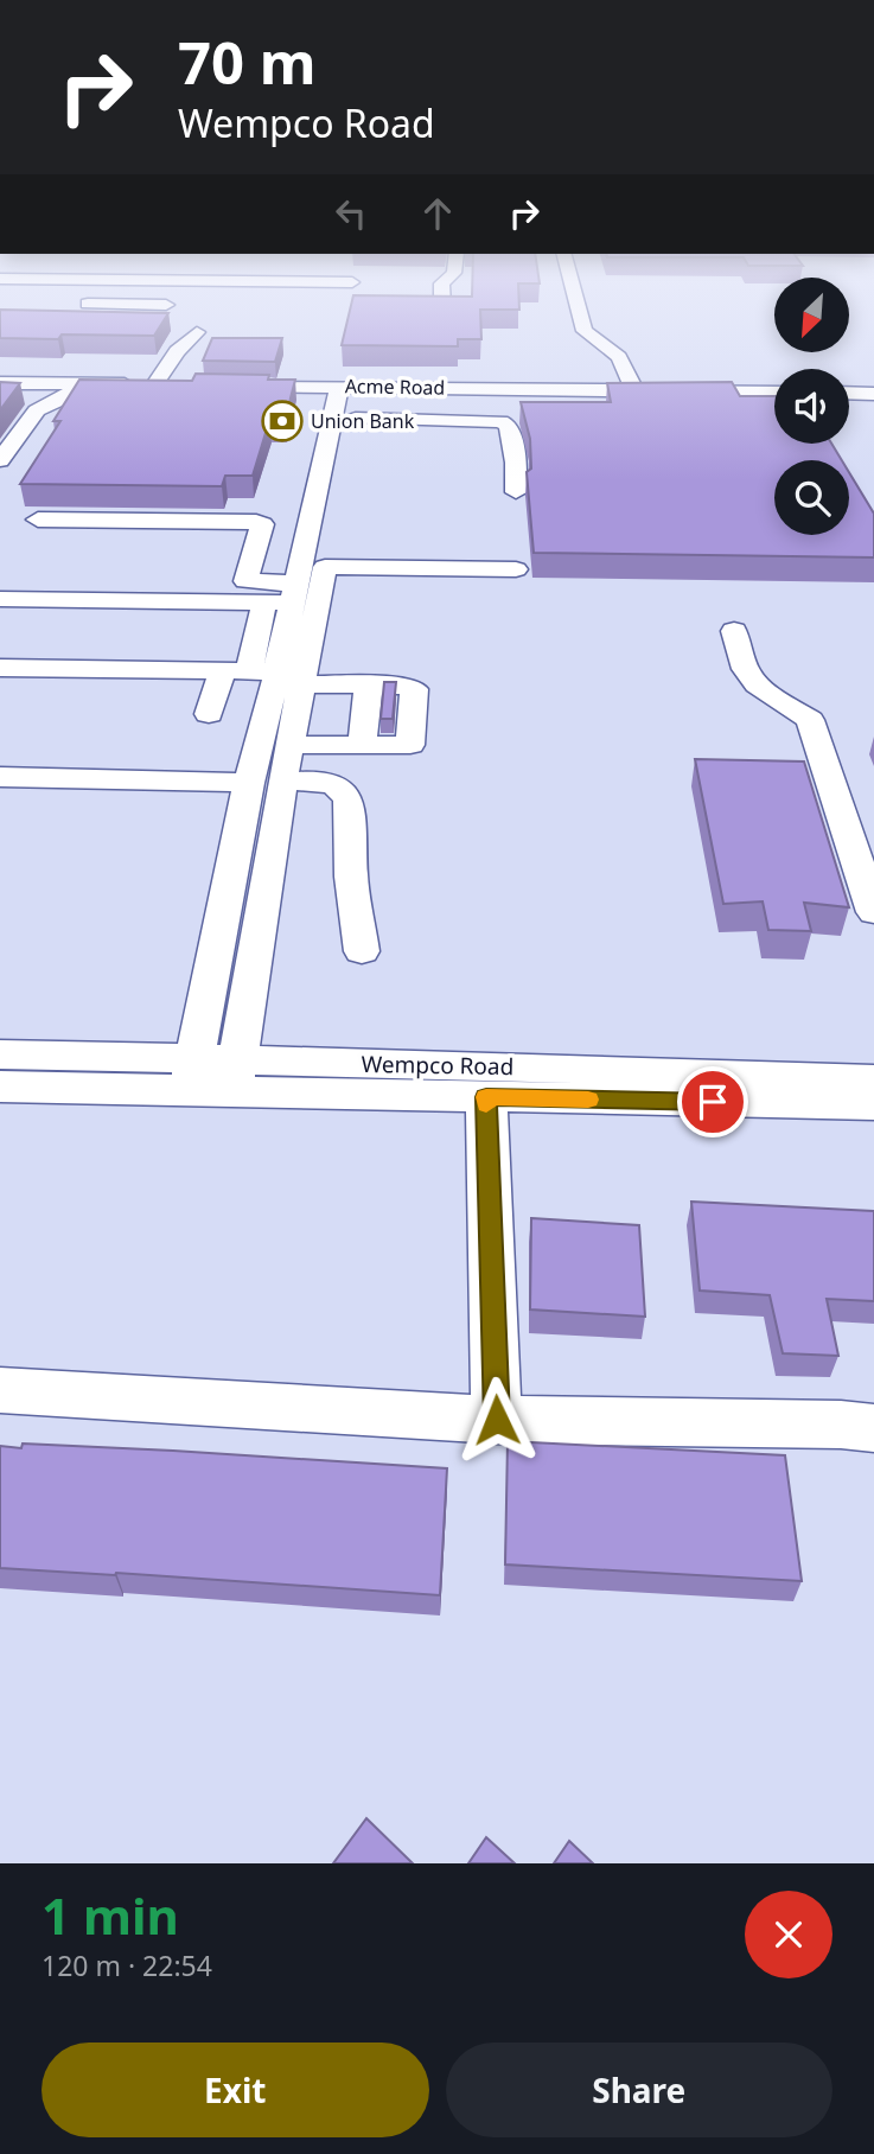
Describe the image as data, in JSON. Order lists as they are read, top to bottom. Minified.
{"streets":{"street":["Acme Road","Wempco Road"]},"places":{"bank":["Union Bank"]},"north":"bottom left","page":{"turn":["70 m","Wempco Road"],"heading":["1 min","120 m · 22:54"],"buttons":["Exit","Share"]}}
